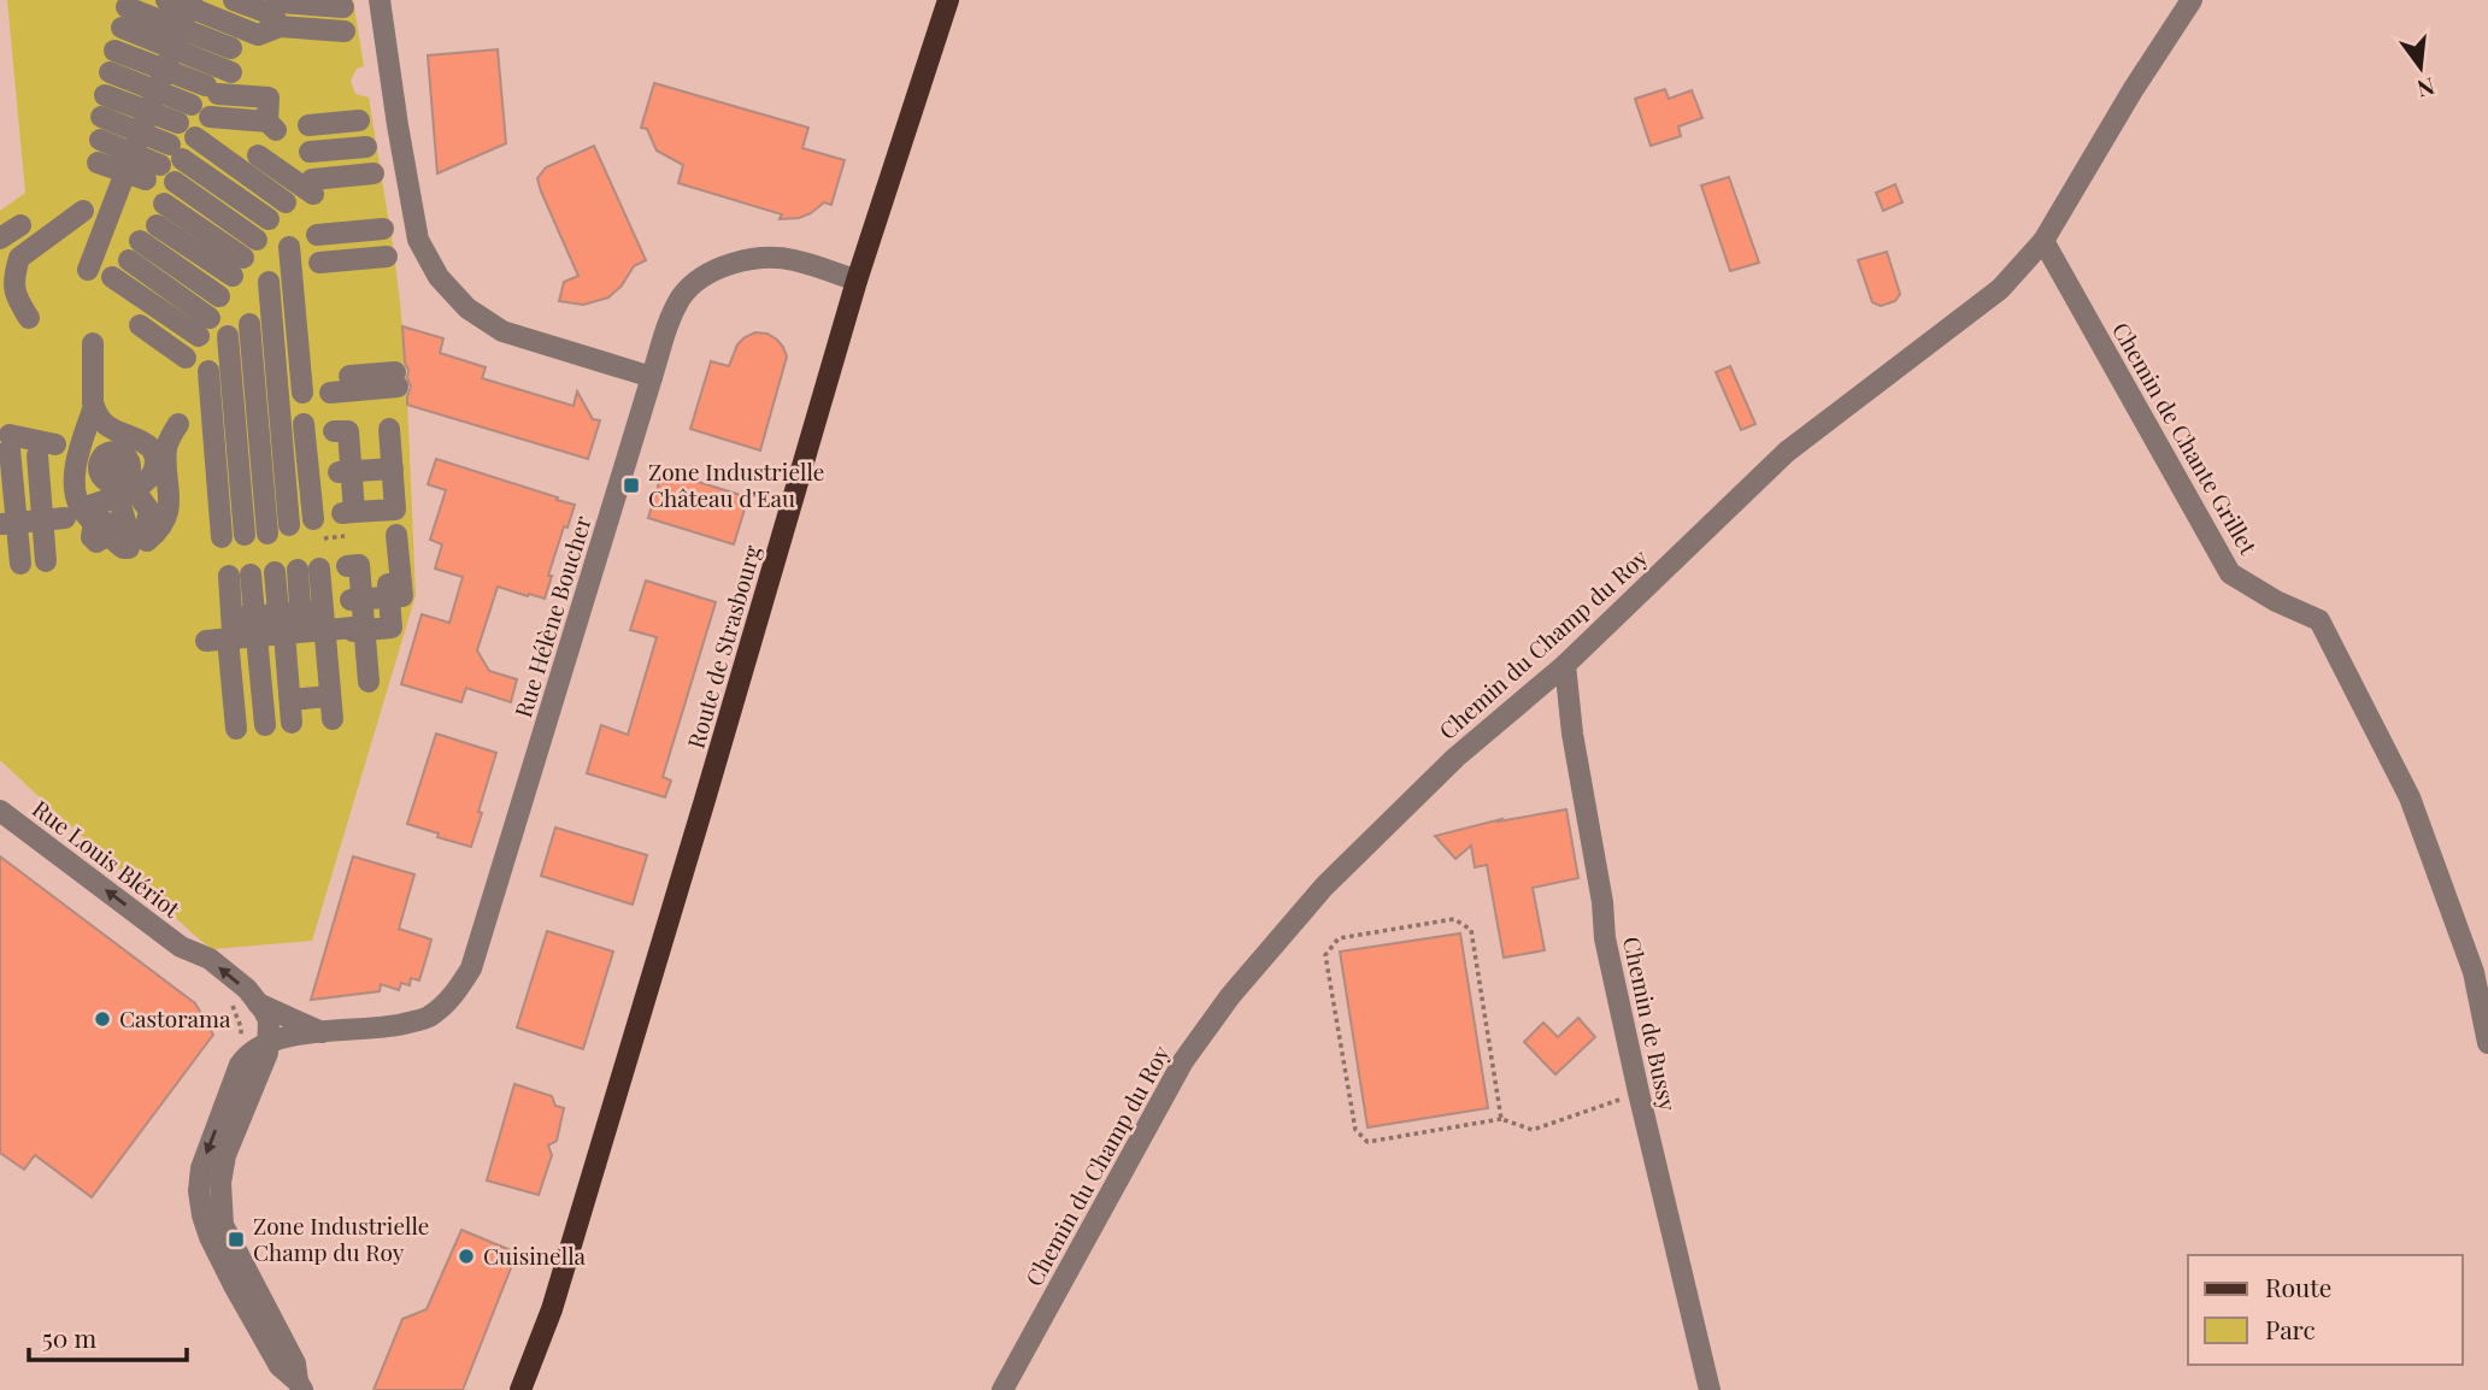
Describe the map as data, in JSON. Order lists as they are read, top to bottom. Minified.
{"streets":{"main road":["Route de Strasbourg"],"street":["Chemin de Chante Grillet","Rue Hélène Boucher","Chemin du Champ du Roy","Rue Louis Blériot","Chemin de Bussy"]},"crossings":[["Chemin de Chante Grillet","Chemin du Champ du Roy"],["Rue Hélène Boucher","Route de Strasbourg"],["Chemin du Champ du Roy","Chemin de Bussy"]],"one_way":["Rue Louis Blériot"],"places":{"transit":["Zone Industrielle Château d'Eau","Zone Industrielle Champ du Roy"],"other":["Castorama","Cuisinella"]},"legend":["Route","Parc"],"scale_bar":"50 m","north":"bottom"}
